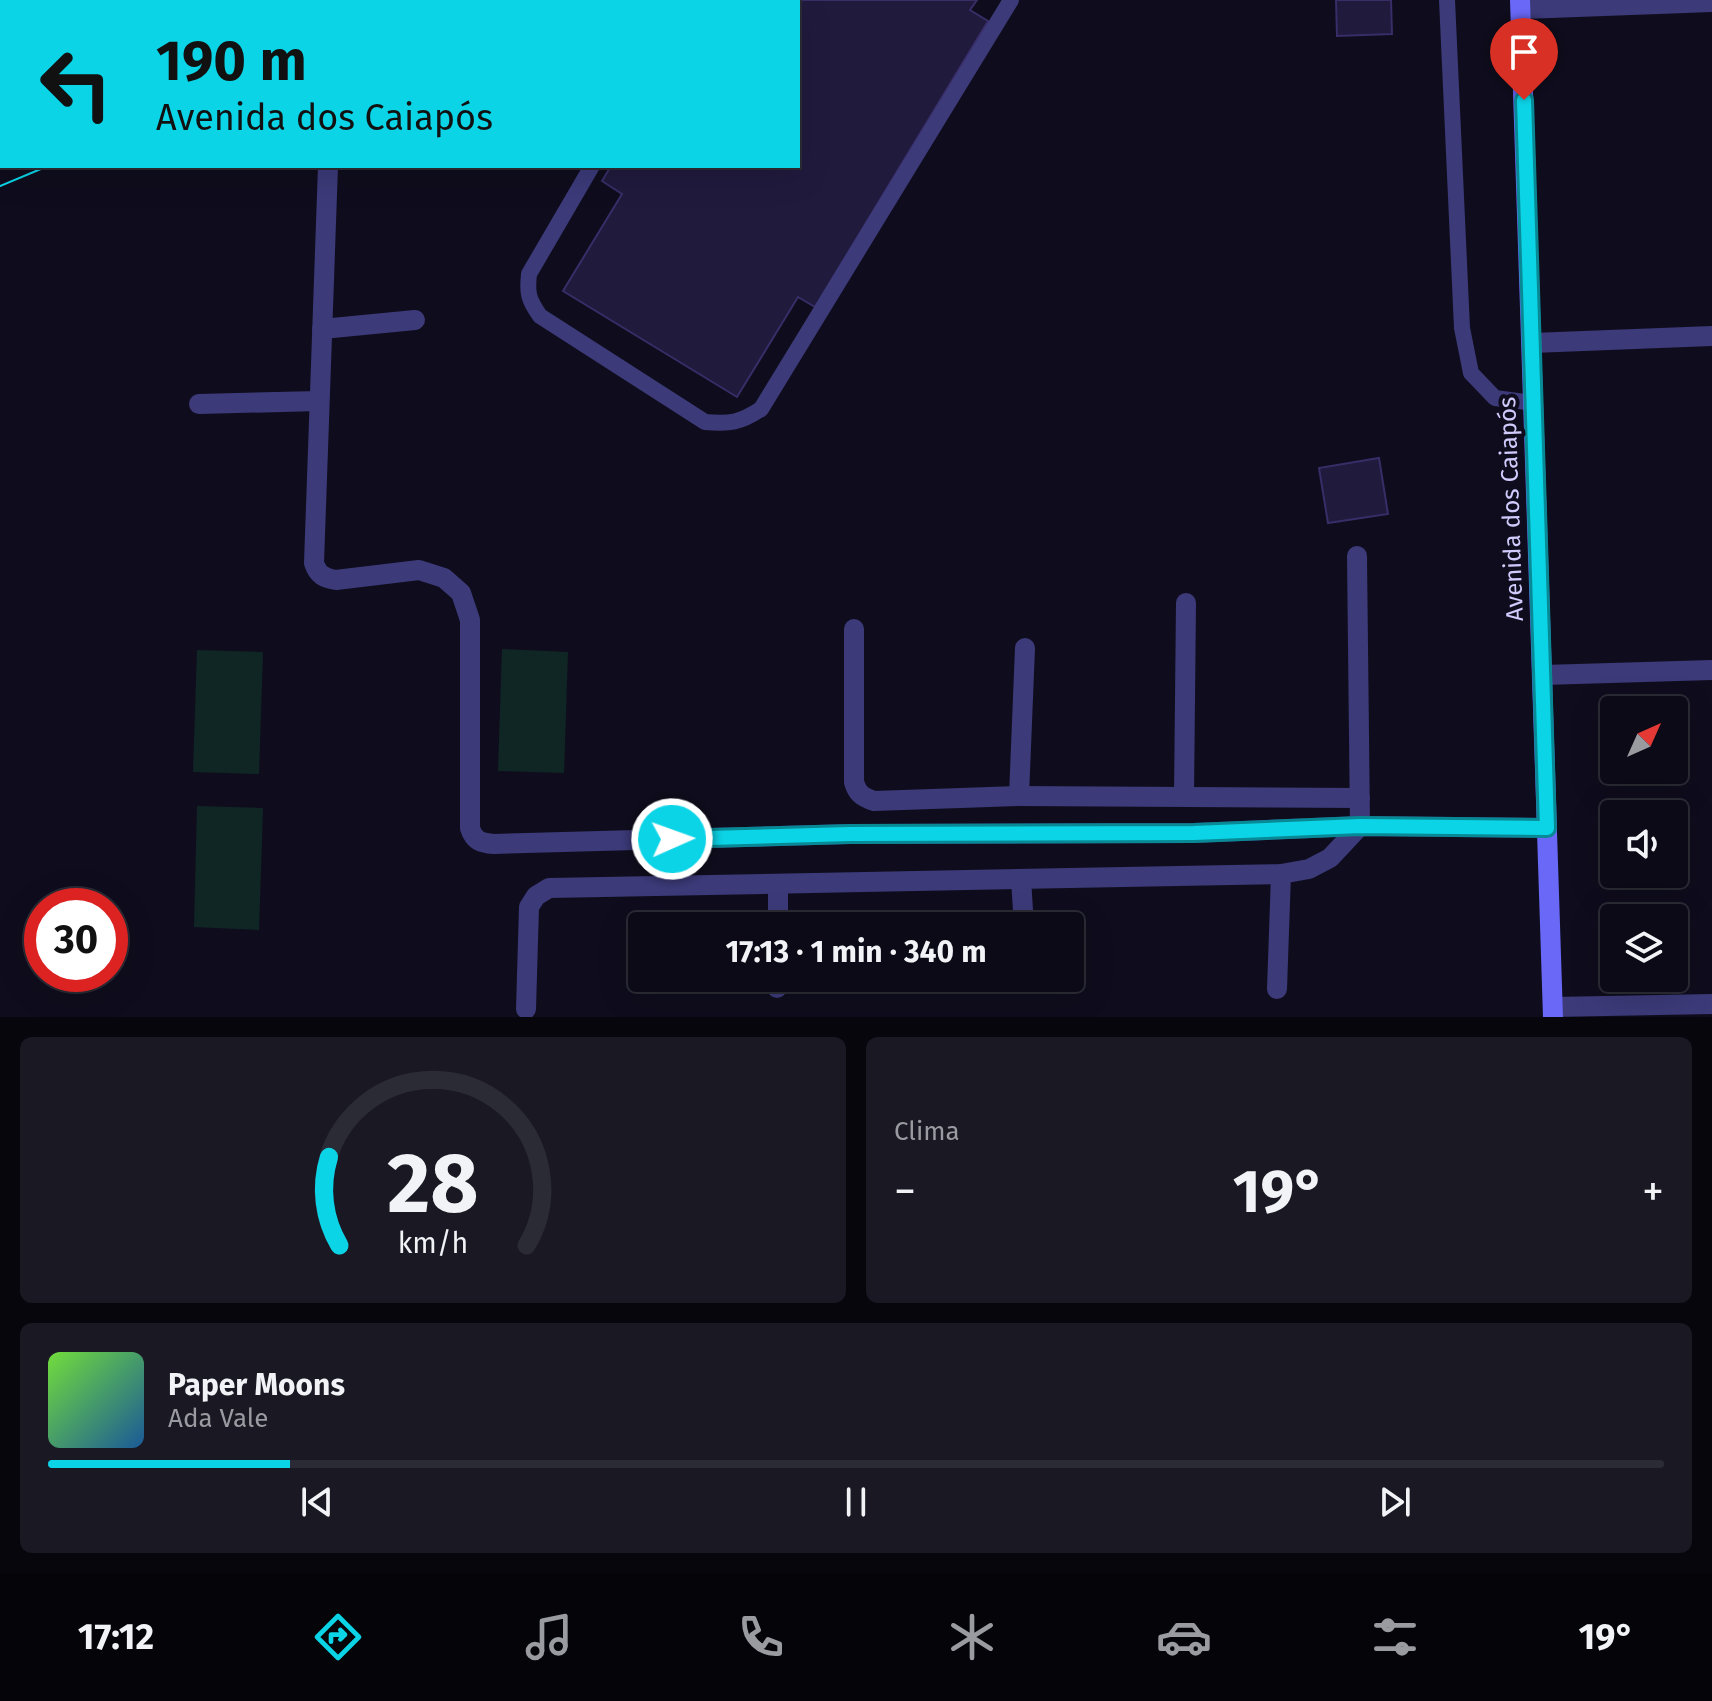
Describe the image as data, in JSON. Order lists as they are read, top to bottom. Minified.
{"streets":{"main road":["Avenida dos Caiapós"]},"north":"top right","page":{"turn":["190 m","Avenida dos Caiapós"],"limit":"30","trip":"17:13 · 1 min · 340 m","tile":"Clima","heat":["−","19°","+"],"song":["Paper Moons","Ada Vale"],"tabs":["17:12","19°"],"gauge":["28","km/h"]}}
